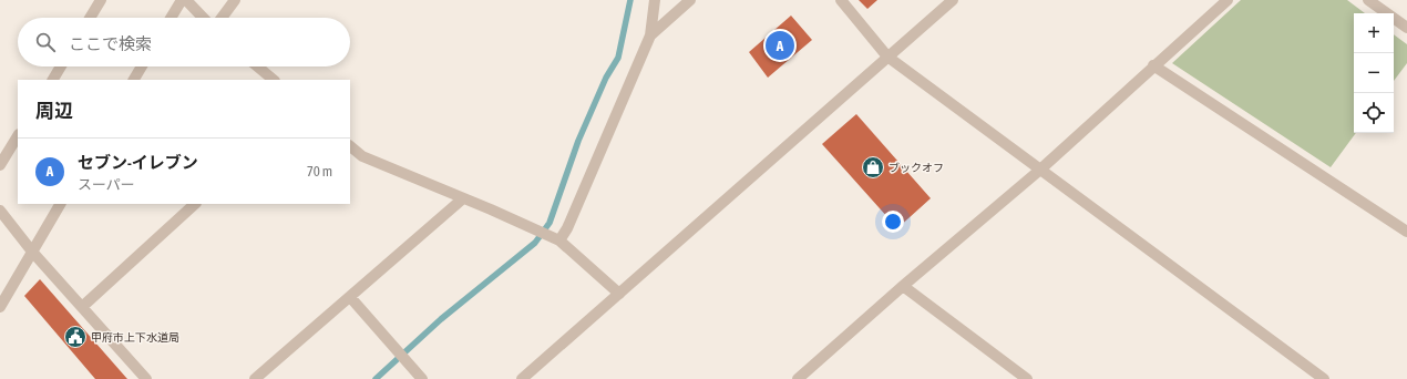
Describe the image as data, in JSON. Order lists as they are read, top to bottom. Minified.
{"places":{"shop":["ブックオフ"],"public building":["甲府市上下水道局"]},"page":{"map_buttons":["+","−"],"search":"ここで検索","pins":"A","heading":"周辺","list":[{"mark":"A","name":"セブン-イレブン","note":"スーパー","value":"70 m"}]}}
